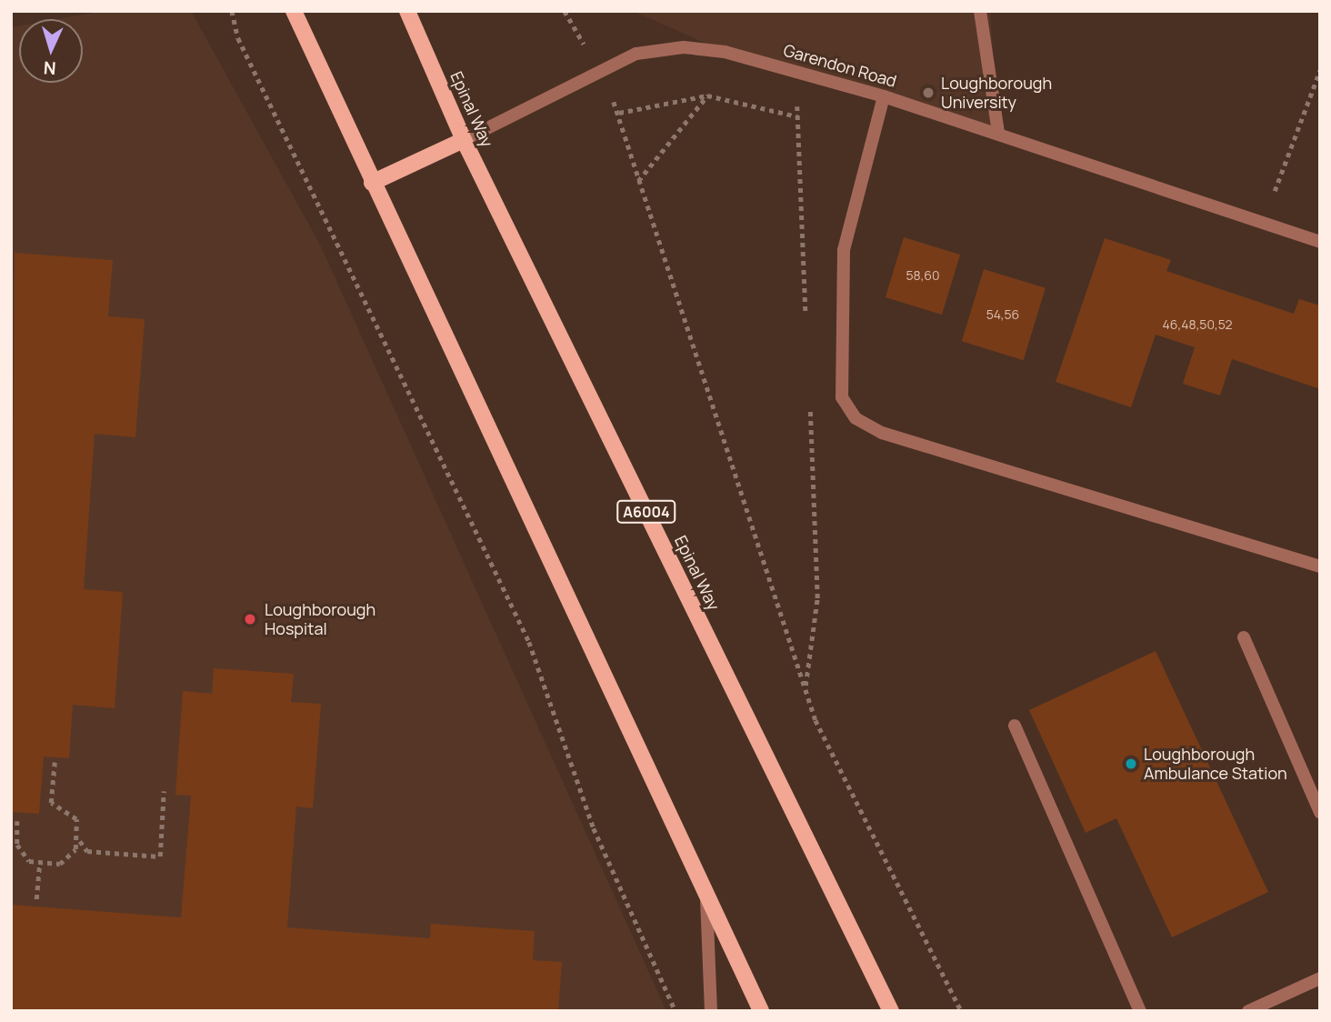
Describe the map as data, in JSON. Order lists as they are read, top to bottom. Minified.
{"streets":{"main road":["Epinal Way","A6004"],"street":["Garendon Road"]},"crossings":[["Garendon Road","Epinal Way"]],"places":["Loughborough University","Loughborough Hospital","Loughborough Ambulance Station"],"house_numbers":["58,60","54,56","46,48,50,52"],"north":"bottom"}
